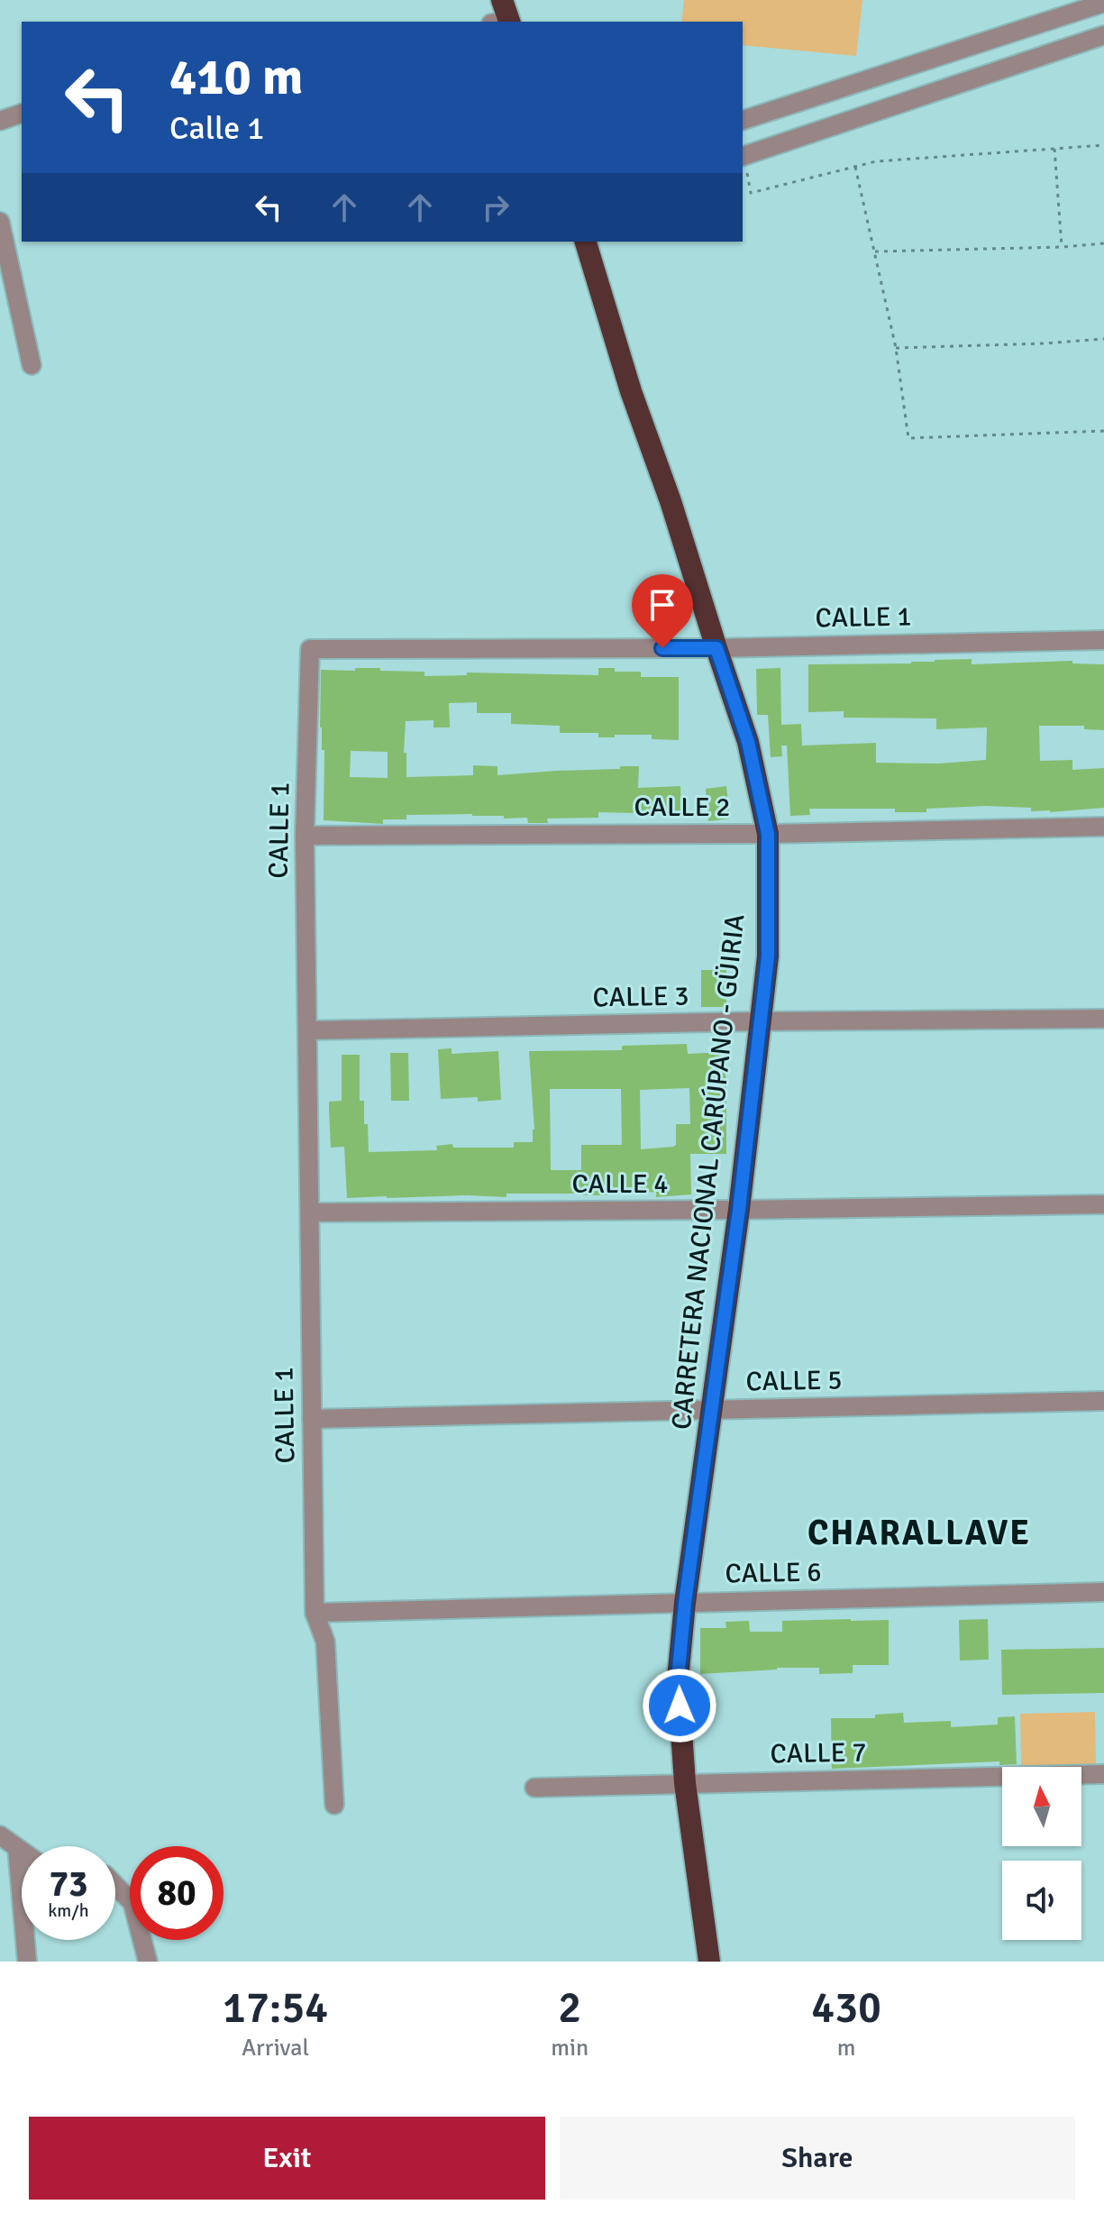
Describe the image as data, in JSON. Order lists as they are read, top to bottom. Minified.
{"streets":{"highway":["CARRETERA NACIONAL CARÚPANO - GÜIRIA"],"street":["CALLE 1","CALLE 2","CALLE 3","CALLE 4","CALLE 5","CALLE 6","CALLE 7"]},"crossings":[["CALLE 1","CALLE 2"],["CALLE 1","CALLE 3"],["CALLE 1","CARRETERA NACIONAL CARÚPANO - GÜIRIA"],["CALLE 1","CALLE 4"],["CALLE 1","CALLE 5"],["CALLE 1","CALLE 6"],["CALLE 2","CARRETERA NACIONAL CARÚPANO - GÜIRIA"],["CALLE 3","CARRETERA NACIONAL CARÚPANO - GÜIRIA"],["CARRETERA NACIONAL CARÚPANO - GÜIRIA","CALLE 4"],["CARRETERA NACIONAL CARÚPANO - GÜIRIA","CALLE 5"],["CARRETERA NACIONAL CARÚPANO - GÜIRIA","CALLE 6"],["CARRETERA NACIONAL CARÚPANO - GÜIRIA","CALLE 7"]],"districts":["CHARALLAVE"],"north":"top","page":{"turn":["410 m","Calle 1"],"speed":"73 km/h","limit":"80","eta":["17:54","Arrival","2","min","430","m"],"buttons":["Exit","Share"]}}
